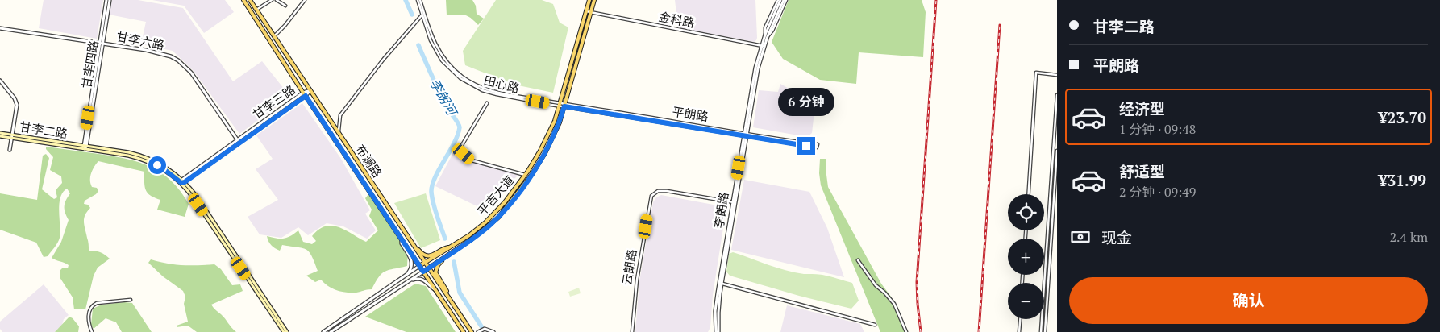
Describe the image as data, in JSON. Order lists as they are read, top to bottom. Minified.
{"streets":{"main road":["甘李二路","布澜路","平吉大道"],"street":["金科路","甘李六路","甘李四路","田心路","甘李三路","平朗路","李朗路","云朗路"]},"crossings":[["金科路","平吉大道"],["金科路","李朗路"],["甘李六路","甘李四路"],["甘李四路","甘李二路"],["田心路","平朗路"],["田心路","平吉大道"],["甘李三路","甘李二路"],["甘李三路","布澜路"],["平朗路","平吉大道"],["平朗路","李朗路"],["布澜路","平吉大道"],["李朗路","云朗路"]],"water":["李朗河"],"page":{"banner":["甘李二路","平朗路"],"bubble":"6 分钟","list":[{"name":"经济型","note":"1 分钟 · 09:48","value":"¥23.70"},{"name":"舒适型","note":"2 分钟 · 09:49","value":"¥31.99"}],"map_buttons":["+","−"],"pay":["现金","2.4 km"],"buttons":"确认"}}
